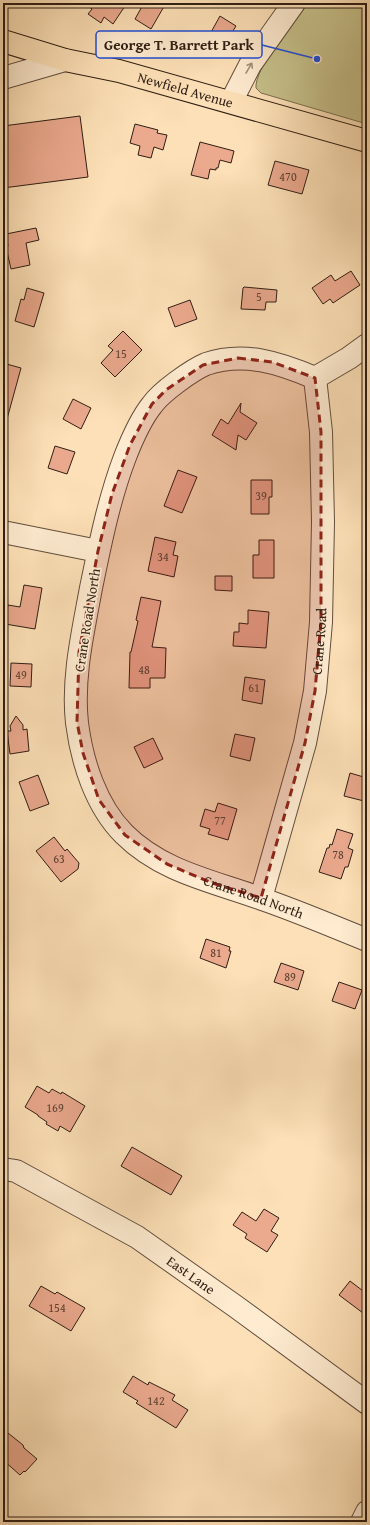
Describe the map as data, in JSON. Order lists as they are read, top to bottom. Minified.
{"streets":{"main road":["Newfield Avenue"],"street":["Crane Road North","Crane Road","East Lane"]},"crossings":[["Crane Road North","Crane Road"]],"places":["George T. Barrett Park"],"house_numbers":["470","5","15","39","34","48","49","61","77","78","63","81","89","169","154","142"]}
